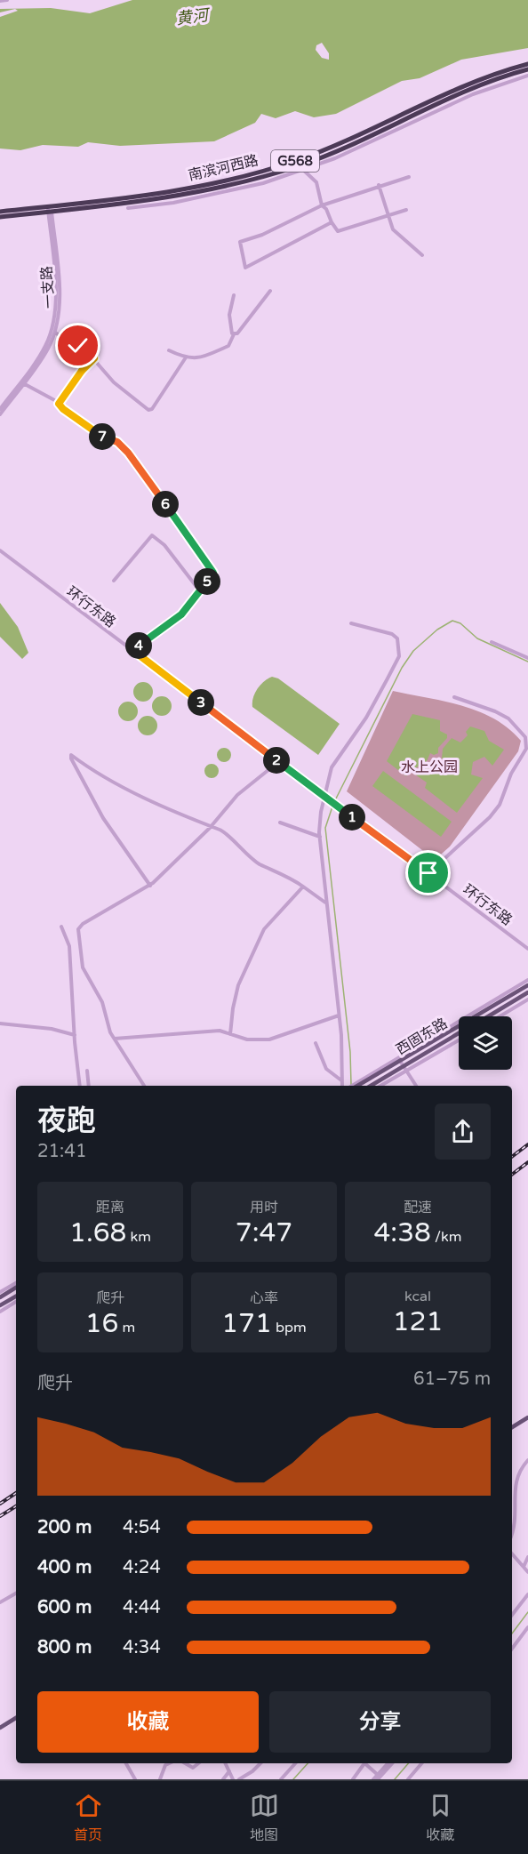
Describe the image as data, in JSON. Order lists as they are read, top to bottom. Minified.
{"streets":{"highway":["G568","南滨河西路"],"main road":["西固东路"],"street":["一支路","环行东路"]},"crossings":[["南滨河西路","一支路"]],"water":["黄河"],"parks":["水上公园"],"page":{"pins":["7","6","5","4","3","2","1"],"heading":["夜跑","21:41"],"stats":[["距离","1.68 km"],["用时","7:47"],["配速","4:38 /km"],["爬升","16 m"],["心率","171 bpm"],["kcal","121"]],"chart":["爬升","61–75 m"],"list":[{"name":"200 m","note":"4:54"},{"name":"400 m","note":"4:24"},{"name":"600 m","note":"4:44"},{"name":"800 m","note":"4:34"}],"buttons":["收藏","分享"],"tabs":["首页","地图","收藏"]}}
